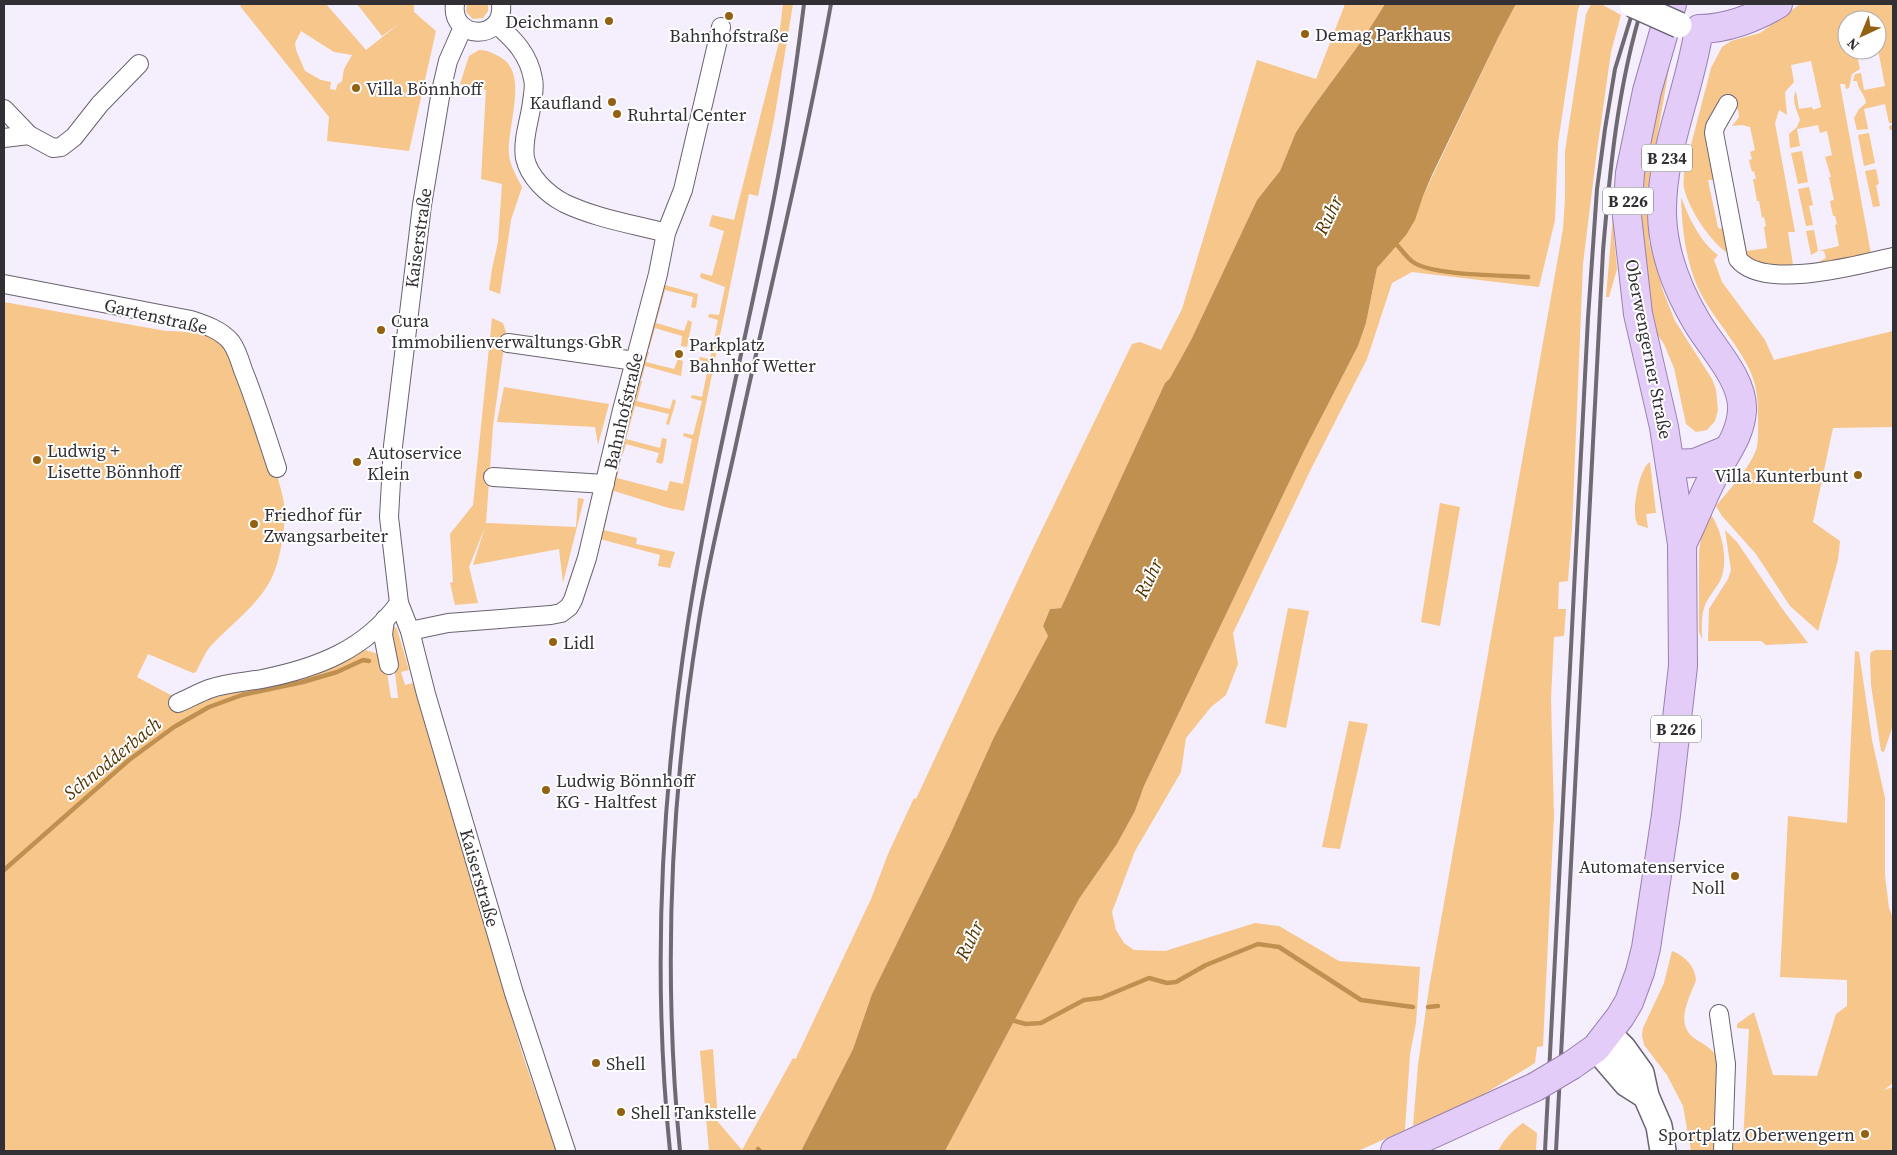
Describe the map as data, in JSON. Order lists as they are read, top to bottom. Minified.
{"streets":{"main road":["B 234","B 226","Oberwengerner Straße"],"street":["Kaiserstraße","Gartenstraße","Bahnhofstraße"]},"crossings":[["B 234","Oberwengerner Straße"],["B 226","Oberwengerner Straße"],["Kaiserstraße","Bahnhofstraße"]],"water":["Ruhr","Schnodderbach"],"places":["Bahnhofstraße","Deichmann","Demag Parkhaus","Villa Bönnhoff","Kaufland","Ruhrtal Center","Cura Immobilienverwaltungs GbR","Parkplatz Bahnhof Wetter","Ludwig + Lisette Bönnhoff","Autoservice Klein","Villa Kunterbunt","Friedhof für Zwangsarbeiter","Lidl","Ludwig Bönnhoff KG - Haltfest","Automatenservice Noll","Shell","Shell Tankstelle","Sportplatz Oberwengern"],"north":"bottom left"}
